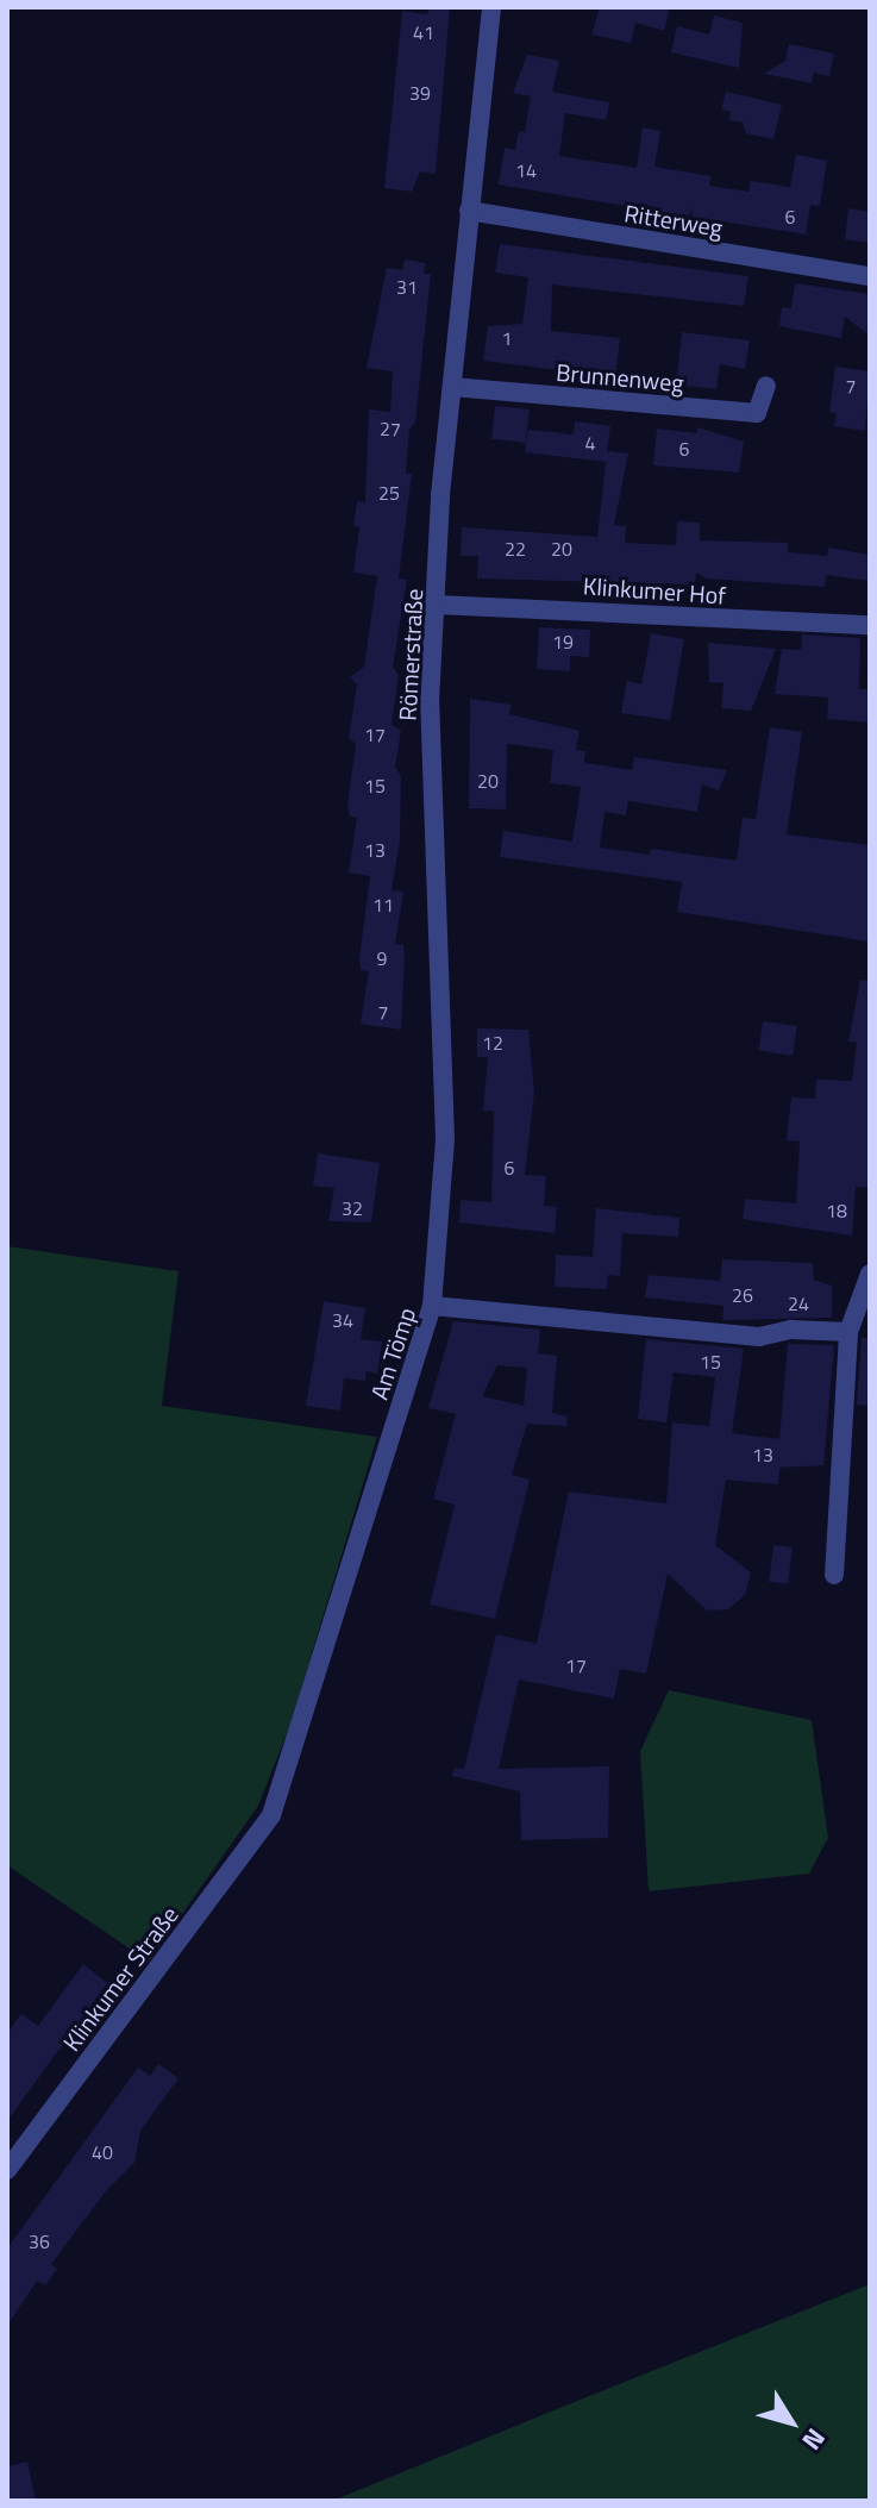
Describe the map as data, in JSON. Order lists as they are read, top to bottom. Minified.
{"streets":{"street":["Ritterweg","Brunnenweg","Klinkumer Hof","Römerstraße","Am Tömp","Klinkumer Straße"]},"crossings":[["Ritterweg","Römerstraße"],["Brunnenweg","Römerstraße"],["Klinkumer Hof","Römerstraße"],["Römerstraße","Am Tömp"],["Am Tömp","Klinkumer Straße"]],"house_numbers":["41","39","14","6","31","1","7","27","4","6","25","22","20","19","17","20","15","13","11","9","7","12","6","32","18","26","24","34","15","13","17","40","36"],"north":"bottom right"}
